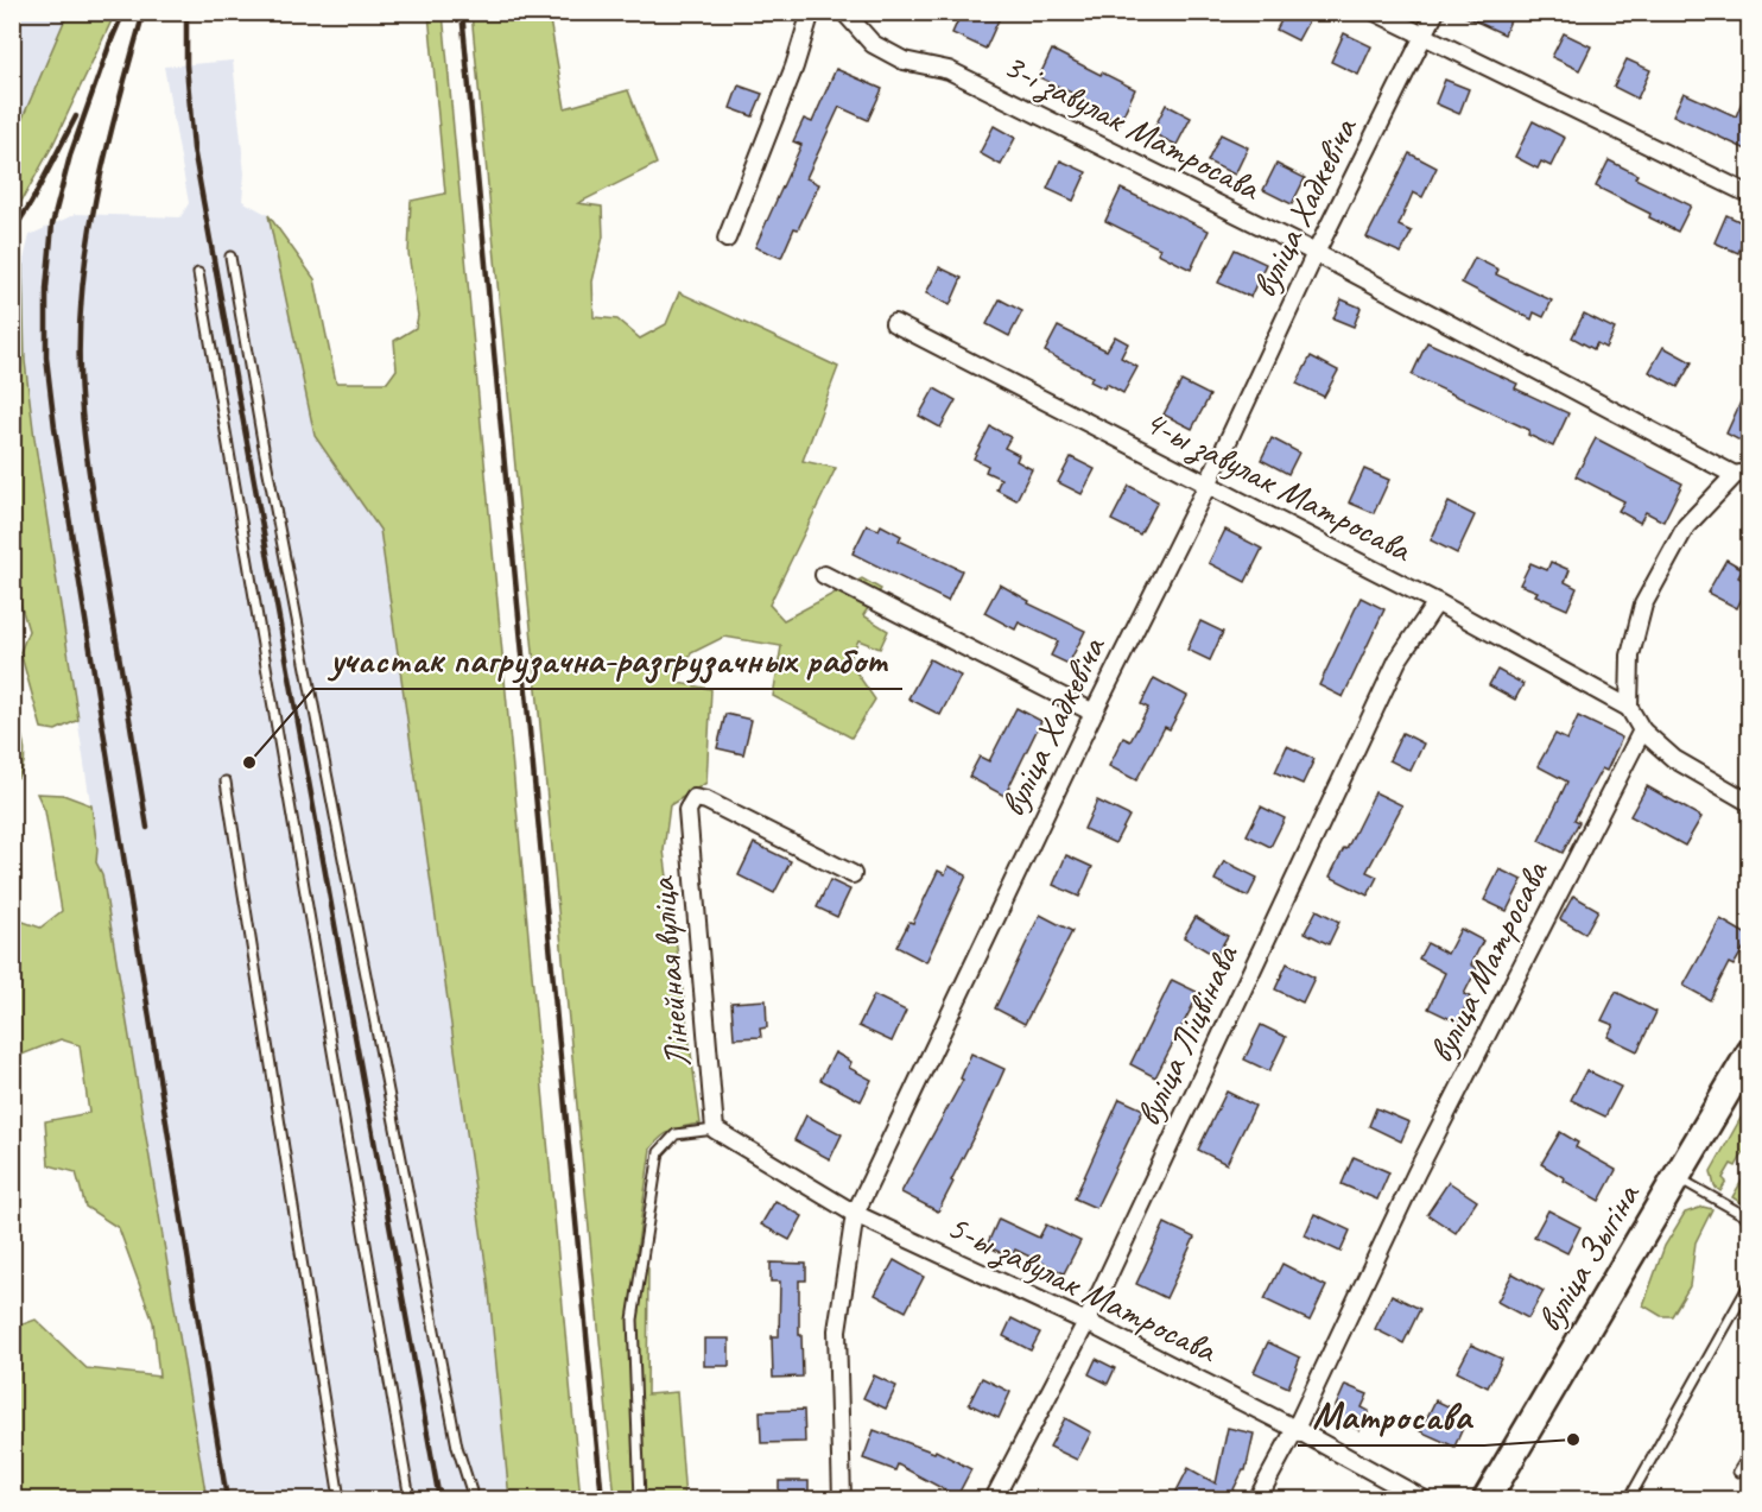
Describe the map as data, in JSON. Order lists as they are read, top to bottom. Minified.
{"streets":{"main road":["вуліца Зыгіна"],"street":["3-і завулак Матросава","вуліца Хадкевіча","4-ы завулак Матросава","вуліца Матросава","Лінейная вуліца","вуліца Ліцвінава","5-ы завулак Матросава"]},"crossings":[["3-і завулак Матросава","вуліца Хадкевіча"],["вуліца Хадкевіча","4-ы завулак Матросава"],["вуліца Хадкевіча","5-ы завулак Матросава"],["4-ы завулак Матросава","вуліца Ліцвінава"],["вуліца Матросава","5-ы завулак Матросава"],["Лінейная вуліца","5-ы завулак Матросава"],["вуліца Ліцвінава","5-ы завулак Матросава"]],"places":["участак пагрузачна-разгрузачных работ","Матросава"]}
